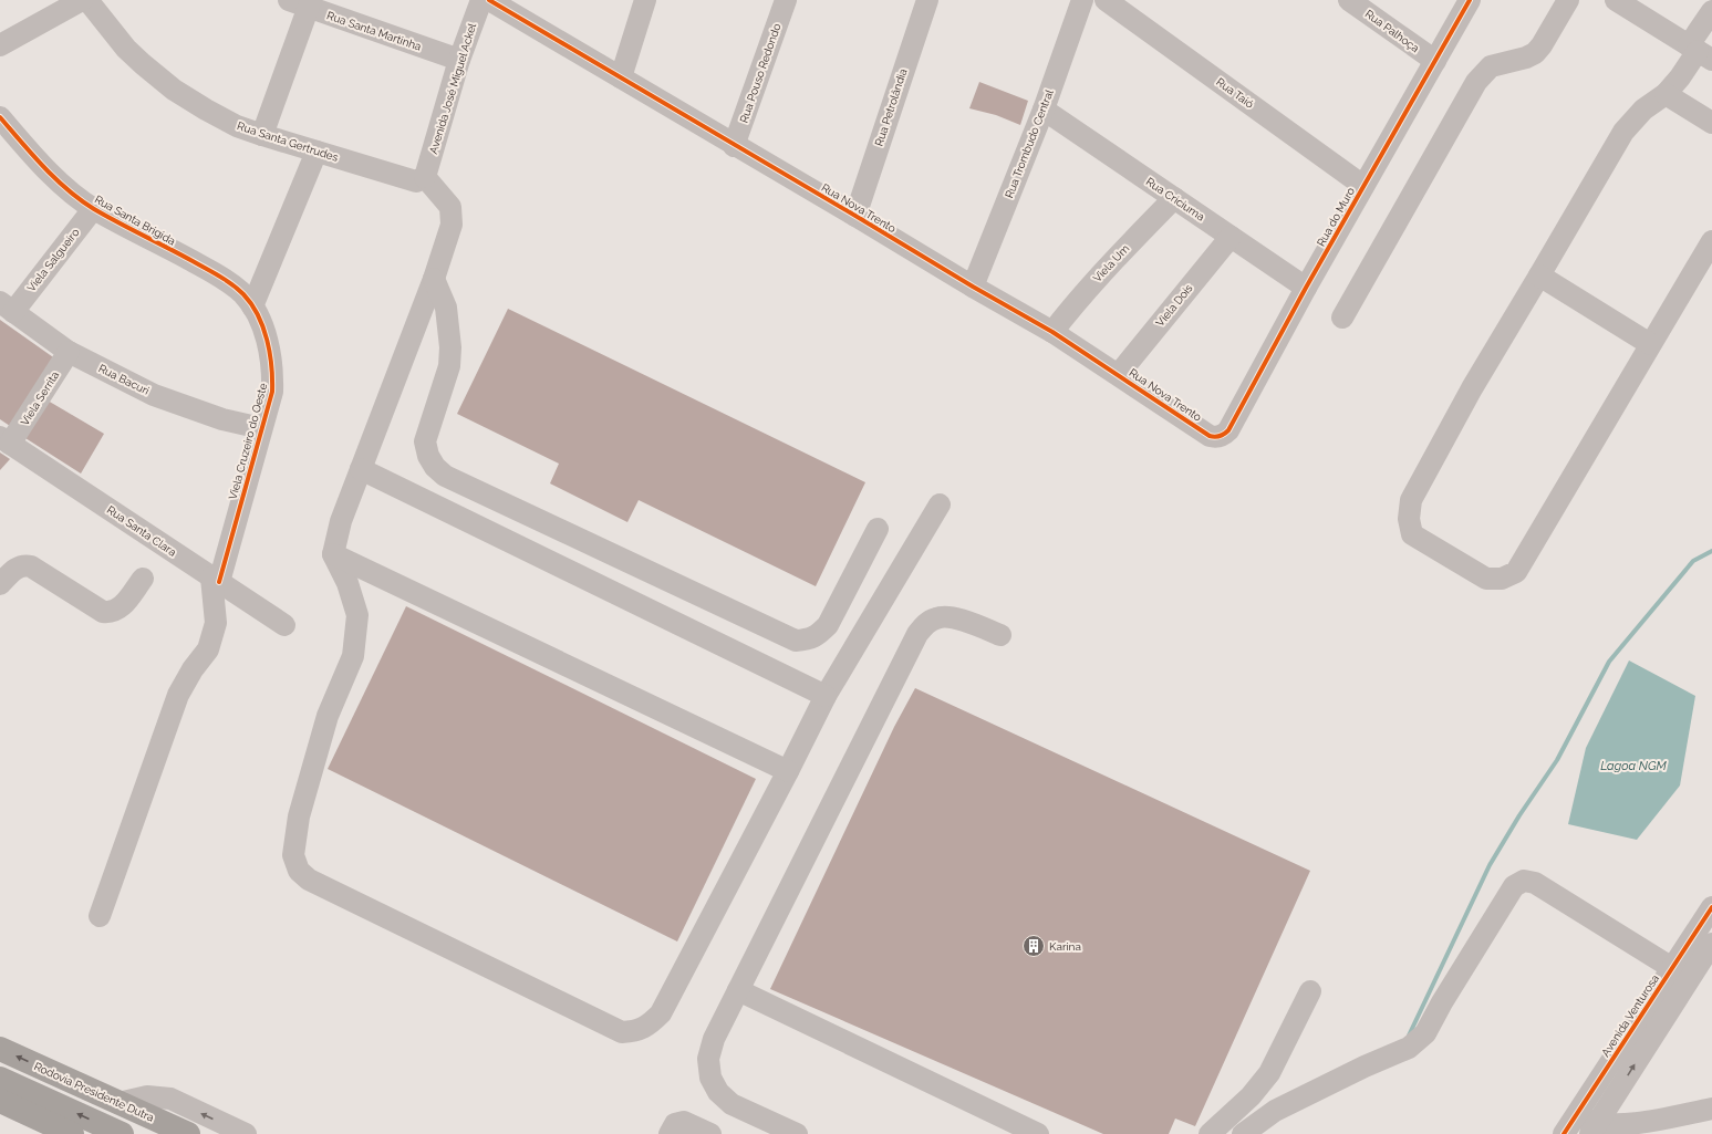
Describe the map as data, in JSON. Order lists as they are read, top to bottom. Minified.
{"streets":{"highway":["Rodovia Presidente Dutra"],"street":["Rua Santa Martinha","Rua Palhoça","Rua Pouso Redondo","Avenida José Miguel Ackel","Rua Taió","Rua Petrolândia","Rua Santa Gertrudes","Rua Trombudo Central","Rua Criciuma","Rua Nova Trento","Rua do Muro","Rua Santa Brigida","Viela Salgueiro","Viela Um","Viela Dois","Rua Bacuri","Viela Serrita","Viela Cruzeiro do Oeste","Rua Santa Clara","Avenida Venturosa"]},"crossings":[["Rua Santa Martinha","Avenida José Miguel Ackel"],["Rua Palhoça","Rua do Muro"],["Rua Pouso Redondo","Rua Nova Trento"],["Avenida José Miguel Ackel","Rua Santa Gertrudes"],["Rua Taió","Rua do Muro"],["Rua Petrolândia","Rua Nova Trento"],["Rua Trombudo Central","Rua Criciuma"],["Rua Trombudo Central","Rua Nova Trento"],["Rua Criciuma","Rua do Muro"],["Rua Criciuma","Viela Um"],["Rua Criciuma","Viela Dois"],["Rua Nova Trento","Rua do Muro"],["Rua Nova Trento","Viela Um"],["Rua Nova Trento","Viela Dois"],["Rua Santa Brigida","Viela Salgueiro"],["Rua Santa Brigida","Viela Cruzeiro do Oeste"],["Viela Salgueiro","Rua Bacuri"],["Rua Bacuri","Viela Serrita"],["Rua Bacuri","Viela Cruzeiro do Oeste"],["Viela Serrita","Rua Santa Clara"],["Viela Cruzeiro do Oeste","Rua Santa Clara"]],"water":["Lagoa NGM"],"places":{"building":["Karina"]}}
